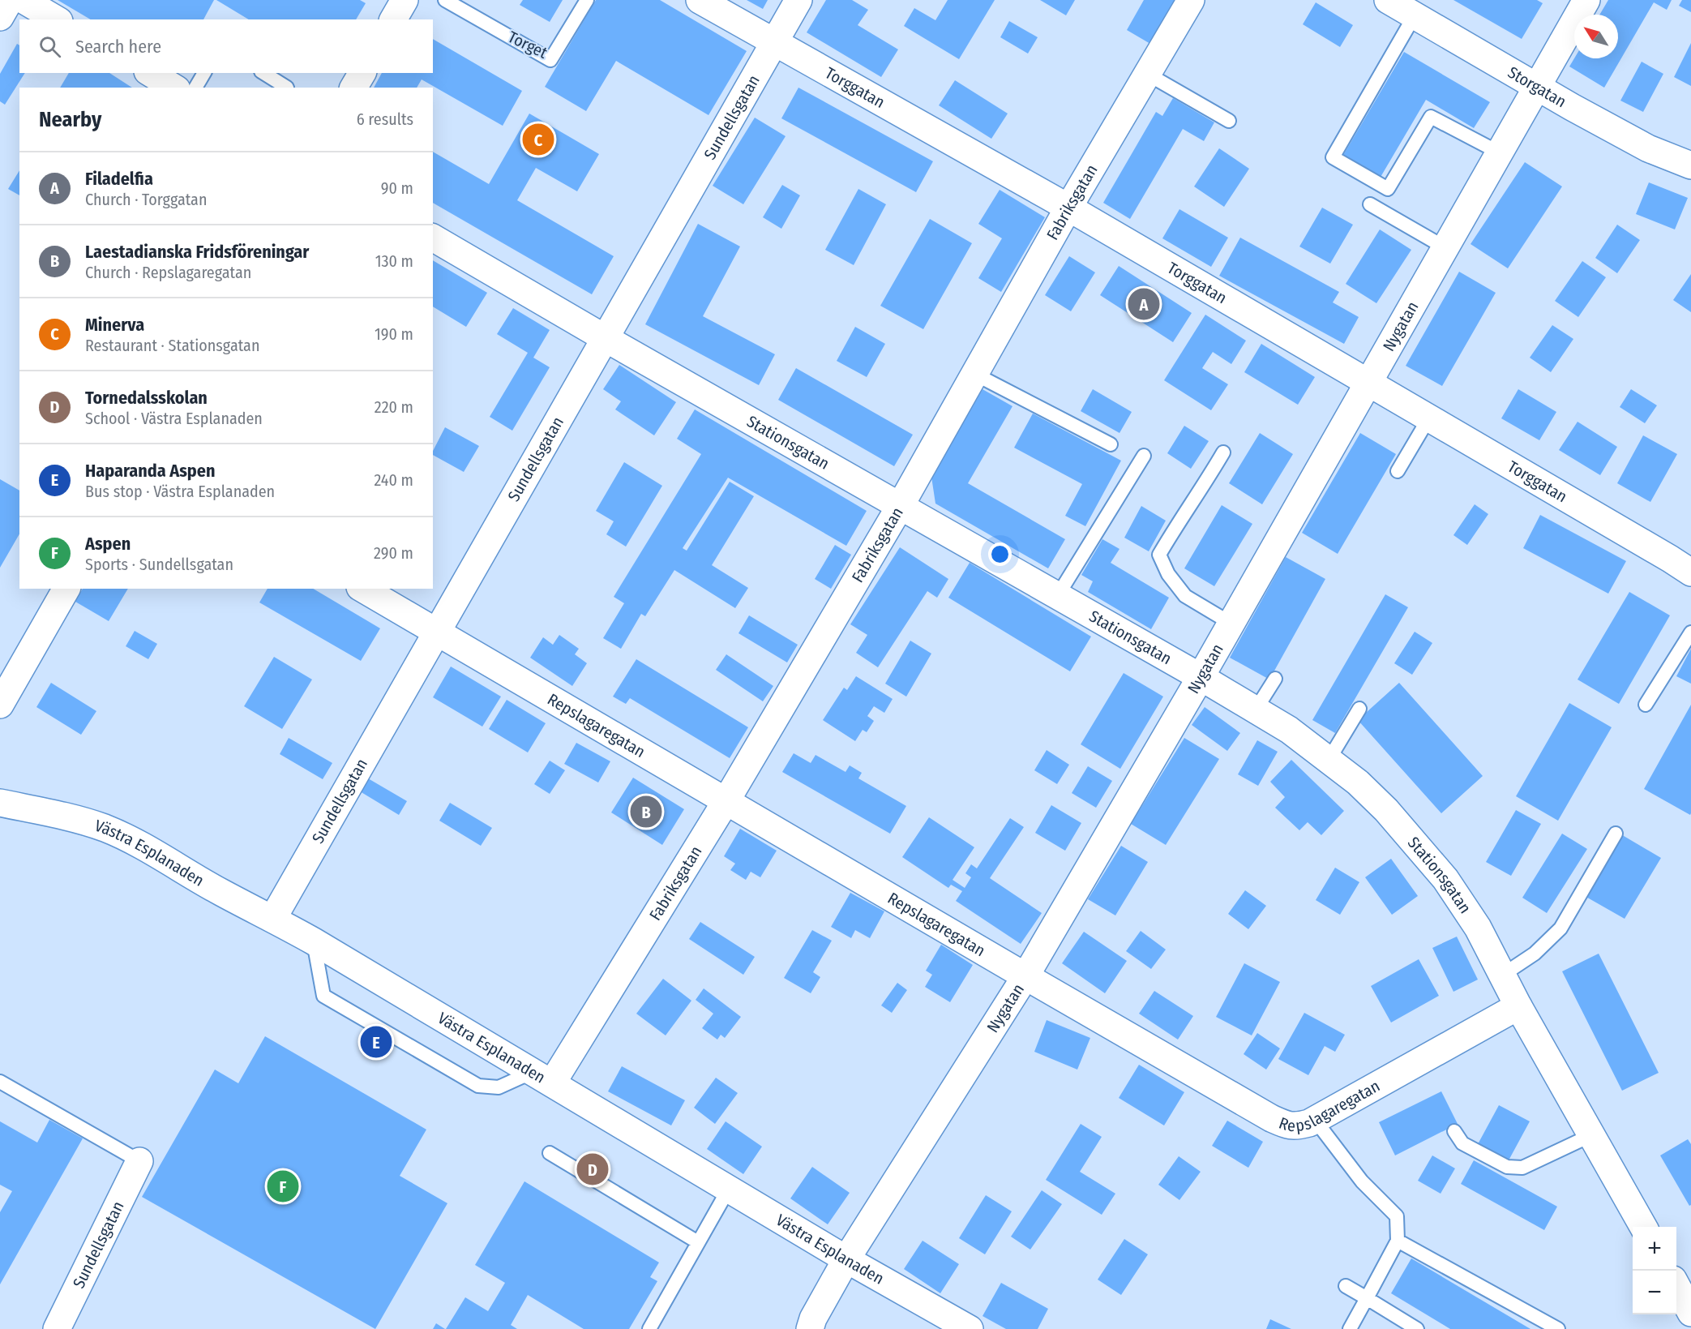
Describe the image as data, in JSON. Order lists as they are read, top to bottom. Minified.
{"streets":{"street":["Storgatan","Torggatan","Sundellsgatan","Fabriksgatan","Nygatan","Stationsgatan","Repslagaregatan","Västra Esplanaden"],"lane":["Torget"]},"crossings":[["Storgatan","Nygatan"],["Torggatan","Sundellsgatan"],["Torggatan","Fabriksgatan"],["Torggatan","Nygatan"],["Sundellsgatan","Stationsgatan"],["Sundellsgatan","Repslagaregatan"],["Sundellsgatan","Västra Esplanaden"],["Fabriksgatan","Stationsgatan"],["Fabriksgatan","Repslagaregatan"],["Fabriksgatan","Västra Esplanaden"],["Nygatan","Stationsgatan"],["Nygatan","Repslagaregatan"],["Nygatan","Västra Esplanaden"],["Stationsgatan","Repslagaregatan"]],"north":"top left","page":{"search":"Search here","heading":["Nearby","6 results"],"pins":["C","A","B","E","D","F"],"list":[{"mark":"A","name":"Filadelfia","note":"Church · Torggatan","value":"90 m"},{"mark":"B","name":"Laestadianska Fridsföreningar","note":"Church · Repslagaregatan","value":"130 m"},{"mark":"C","name":"Minerva","note":"Restaurant · Stationsgatan","value":"190 m"},{"mark":"D","name":"Tornedalsskolan","note":"School · Västra Esplanaden","value":"220 m"},{"mark":"E","name":"Haparanda Aspen","note":"Bus stop · Västra Esplanaden","value":"240 m"},{"mark":"F","name":"Aspen","note":"Sports · Sundellsgatan","value":"290 m"}],"map_buttons":["+","−"]}}
